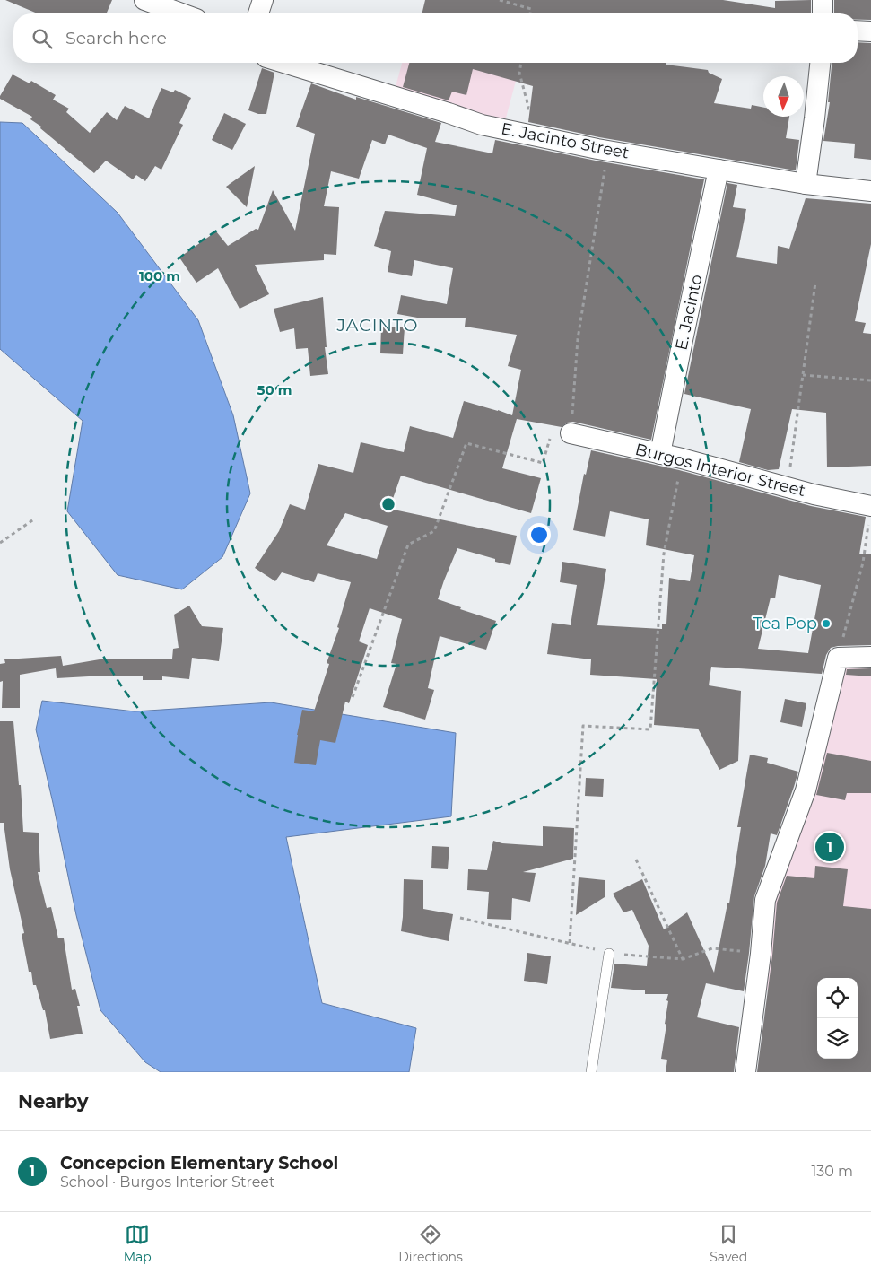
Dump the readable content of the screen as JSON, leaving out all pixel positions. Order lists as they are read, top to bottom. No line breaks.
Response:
{"streets":{"street":["E. Jacinto Street","E. Jacinto","Burgos Interior Street"]},"crossings":[["E. Jacinto Street","E. Jacinto"],["E. Jacinto","Burgos Interior Street"]],"districts":["JACINTO"],"places":["Tea Pop"],"north":"bottom","page":{"search":"Search here","pins":"1","heading":"Nearby","list":[{"mark":"1","name":"Concepcion Elementary School","note":"School · Burgos Interior Street","value":"130 m"}],"nav":["Map","Directions","Saved"]},"rings":["100 m","50 m"]}
